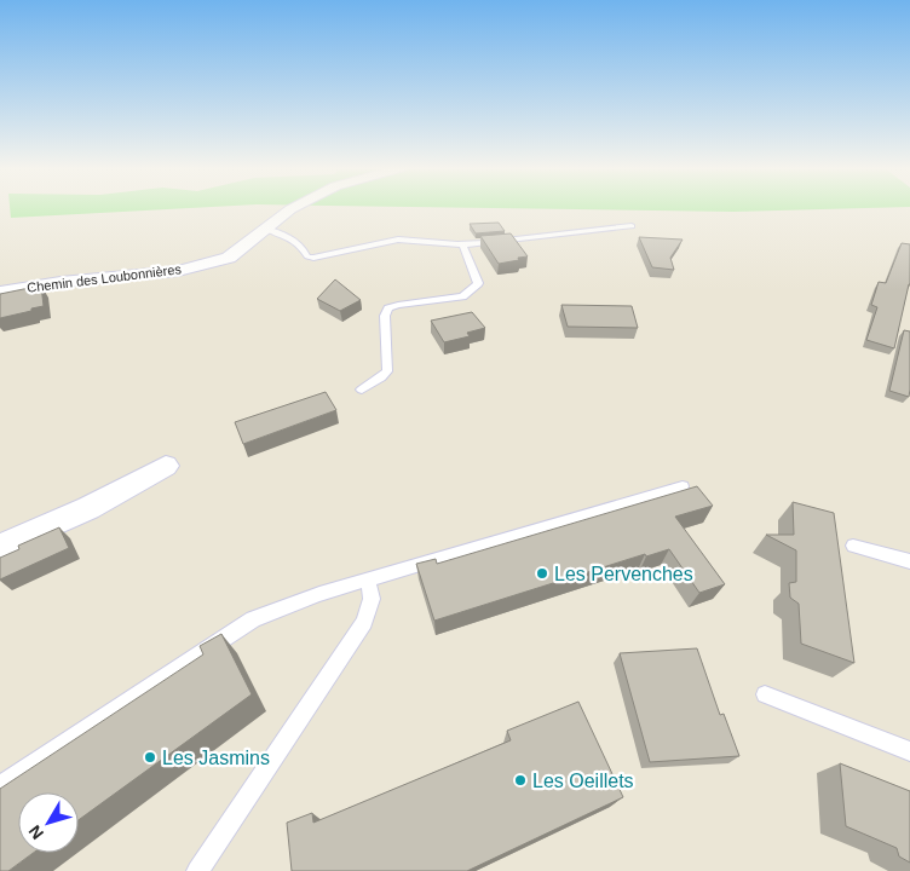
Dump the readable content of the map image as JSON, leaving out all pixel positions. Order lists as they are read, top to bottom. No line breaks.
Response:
{"streets":{"street":["Chemin des Loubonnières"]},"places":["Les Pervenches","Les Jasmins","Les Oeillets"],"north":"bottom left"}
